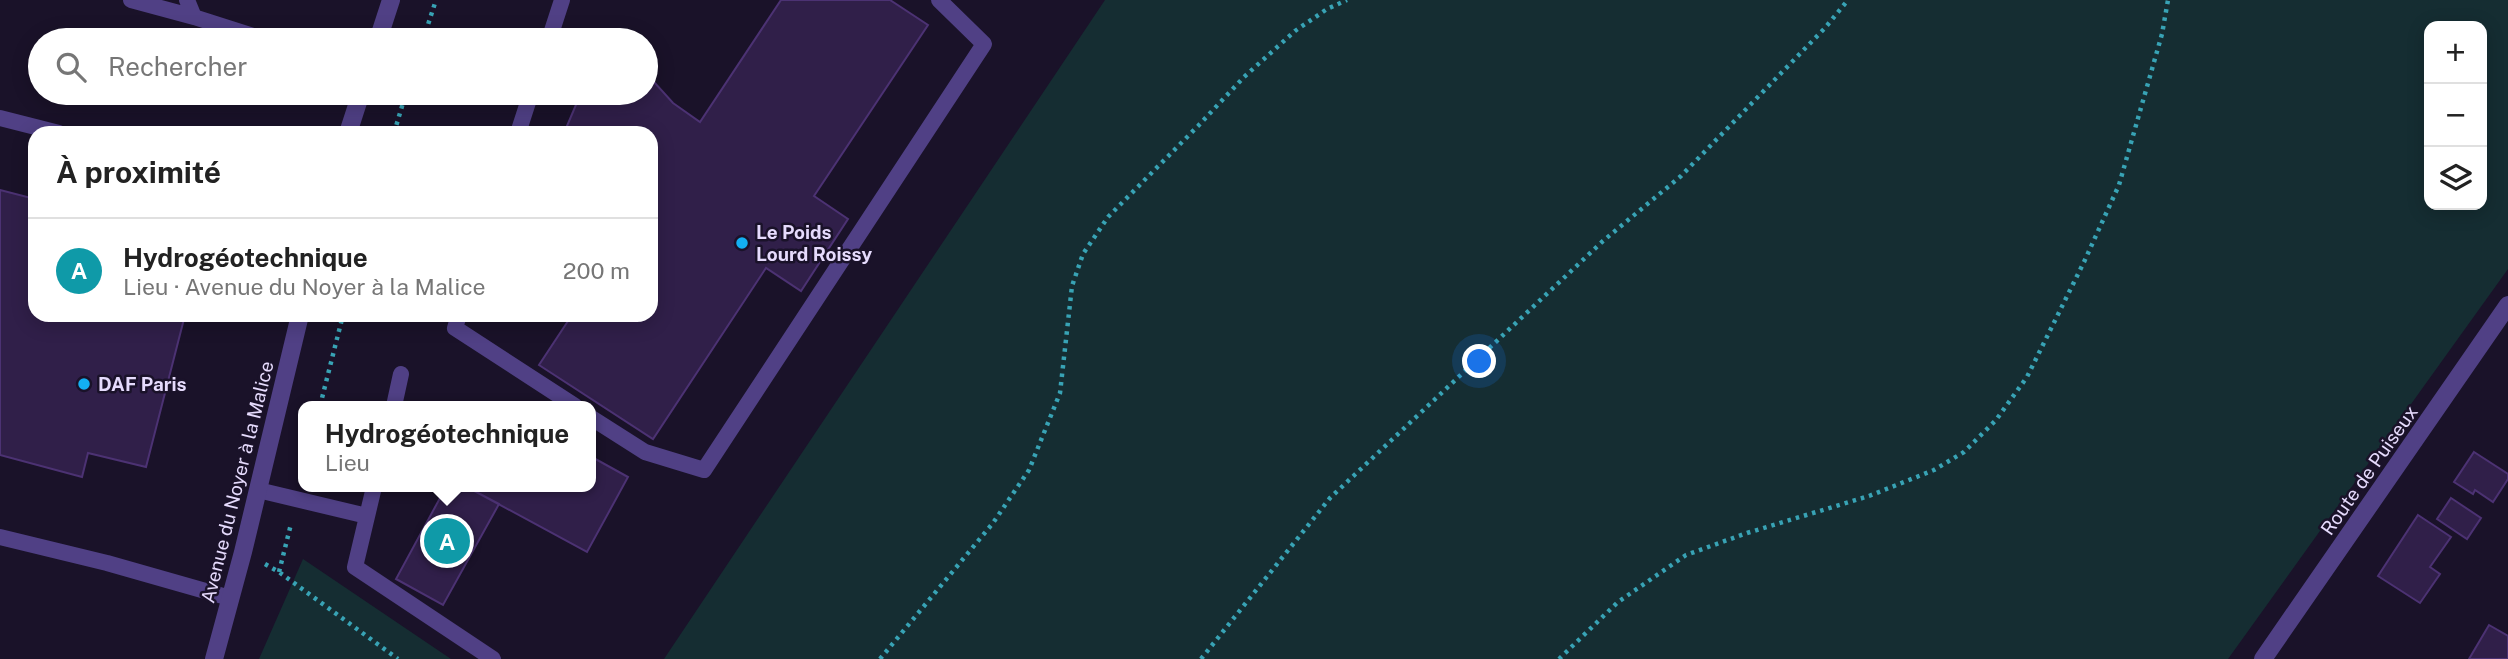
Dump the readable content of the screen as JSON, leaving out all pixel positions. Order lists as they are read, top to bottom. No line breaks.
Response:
{"streets":{"street":["Route de Puiseux","Avenue du Noyer à la Malice"]},"places":["Le Poids Lourd Roissy","DAF Paris"],"page":{"map_buttons":["+","−"],"search":"Rechercher","heading":"À proximité","list":[{"mark":"A","name":"Hydrogéotechnique","note":"Lieu · Avenue du Noyer à la Malice","value":"200 m"}],"popup":["Hydrogéotechnique","Lieu"],"pins":"A"}}
